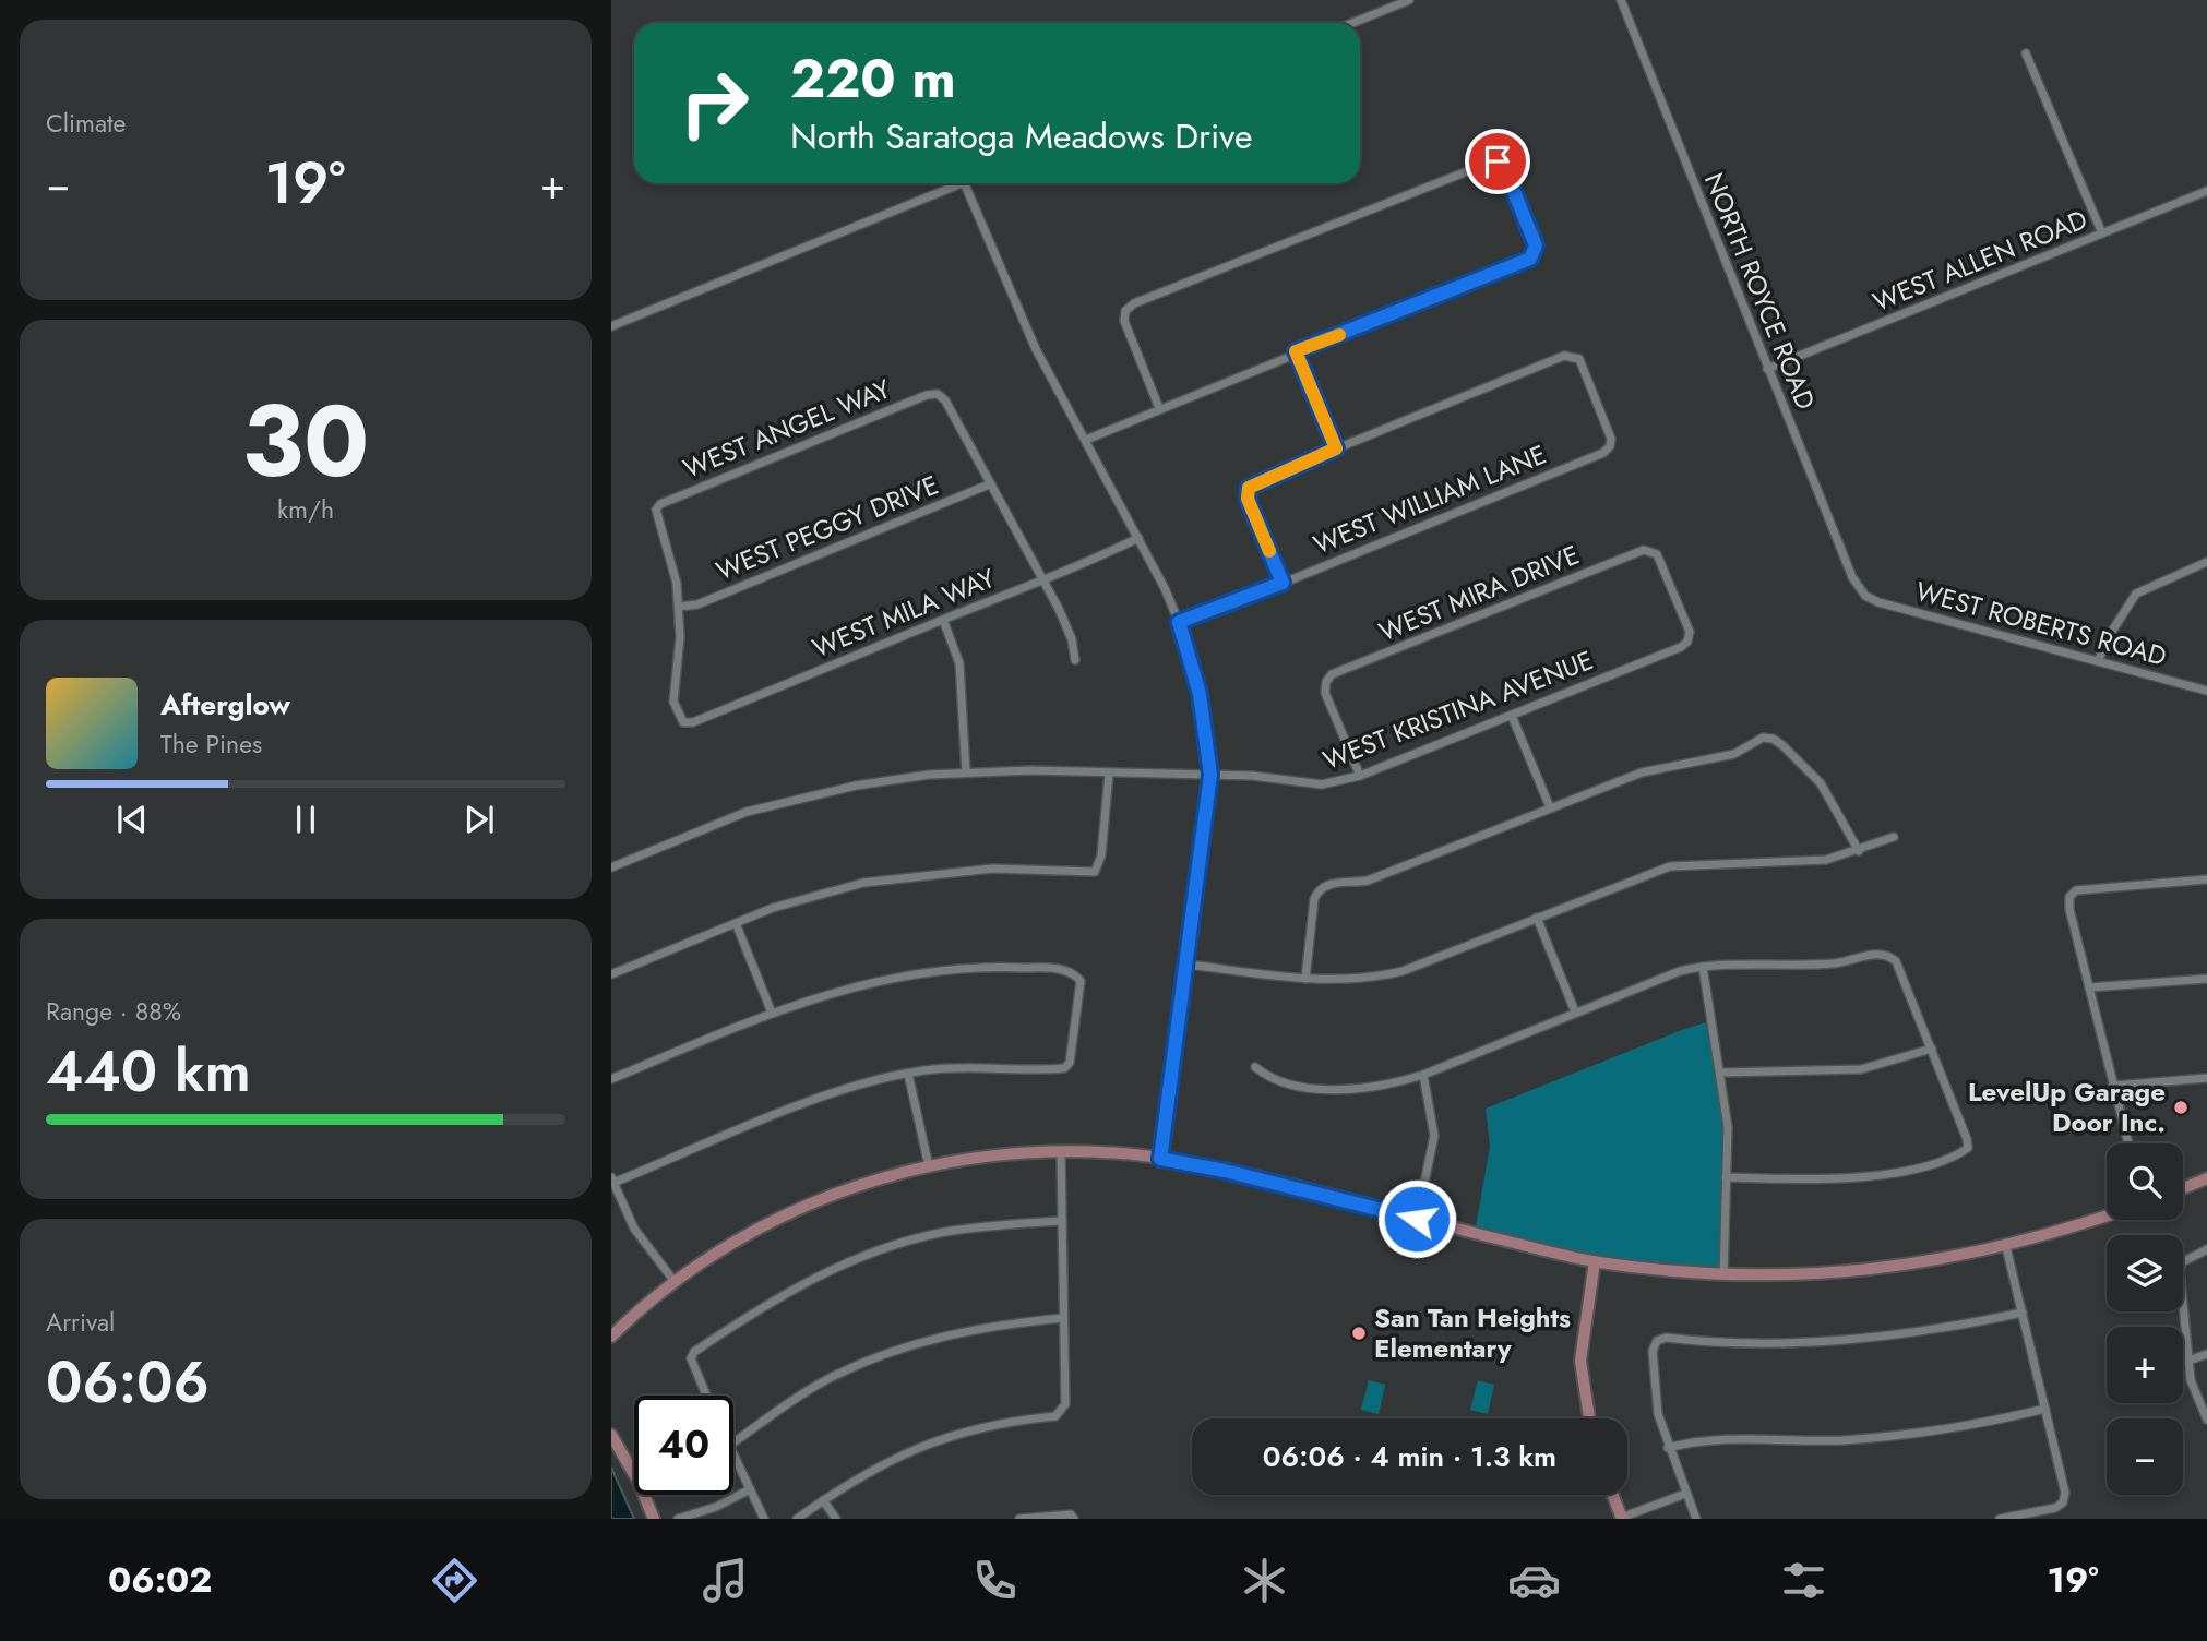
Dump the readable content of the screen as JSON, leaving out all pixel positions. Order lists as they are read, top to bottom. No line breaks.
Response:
{"streets":{"street":["WEST ALLEN ROAD","NORTH ROYCE ROAD","WEST ANGEL WAY","WEST WILLIAM LANE","WEST PEGGY DRIVE","WEST MIRA DRIVE","WEST MILA WAY","WEST ROBERTS ROAD","WEST KRISTINA AVENUE"]},"crossings":[["WEST ALLEN ROAD","NORTH ROYCE ROAD"],["NORTH ROYCE ROAD","WEST ROBERTS ROAD"],["WEST ANGEL WAY","WEST PEGGY DRIVE"],["WEST ANGEL WAY","WEST MILA WAY"],["WEST PEGGY DRIVE","WEST MILA WAY"],["WEST MIRA DRIVE","WEST KRISTINA AVENUE"]],"places":["LevelUp Garage Door Inc.","San Tan Heights Elementary"],"page":{"tile":["Climate",["30","km/h"],["Range · 88%","440 km"],["Arrival","06:06"]],"turn":["220 m","North Saratoga Meadows Drive"],"heat":["−","19°","+"],"song":["Afterglow","The Pines"],"map_buttons":["+","−"],"limit":"40","trip":"06:06 · 4 min · 1.3 km","tabs":["06:02","19°"]}}
